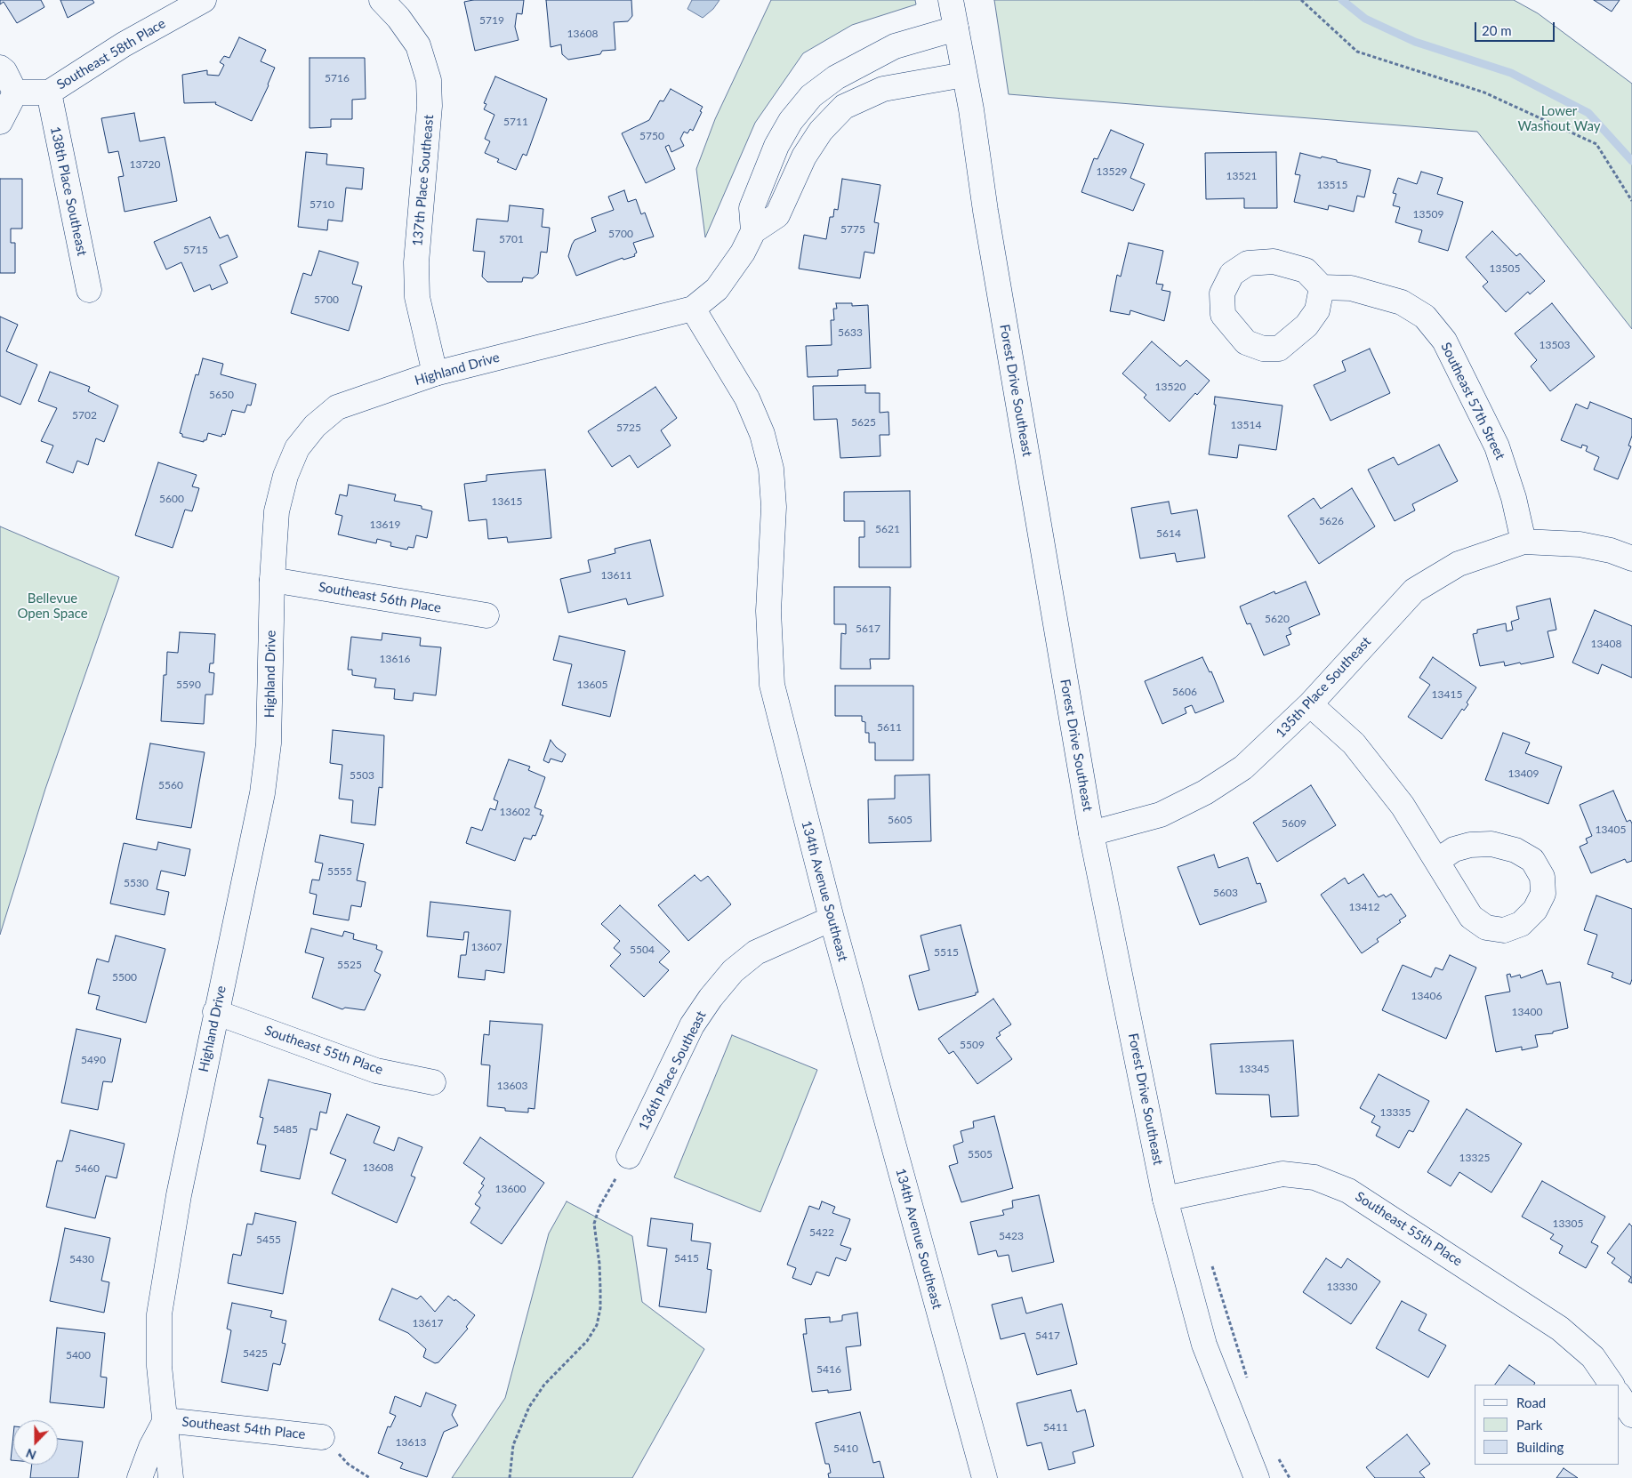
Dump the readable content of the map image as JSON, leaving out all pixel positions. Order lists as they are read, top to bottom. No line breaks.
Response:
{"streets":{"street":["Southeast 58th Place","137th Place Southeast","138th Place Southeast","Highland Drive","Forest Drive Southeast","Southeast 57th Street","Southeast 56th Place","135th Place Southeast","134th Avenue Southeast","Southeast 55th Place","136th Place Southeast","Southeast 54th Place"]},"crossings":[["Southeast 58th Place","138th Place Southeast"],["137th Place Southeast","Highland Drive"],["Highland Drive","Forest Drive Southeast"],["Highland Drive","Southeast 56th Place"],["Highland Drive","134th Avenue Southeast"],["Highland Drive","Southeast 55th Place"],["Highland Drive","Southeast 54th Place"],["Forest Drive Southeast","135th Place Southeast"],["Forest Drive Southeast","Southeast 55th Place"],["Southeast 57th Street","135th Place Southeast"],["134th Avenue Southeast","136th Place Southeast"]],"parks":["Lower Washout Way","Bellevue Open Space"],"house_numbers":["5719","13608","5716","5711","5750","13720","13529","13521","13515","5710","13509","5775","5700","5701","5715","13505","5700","5633","13503","13520","5650","5702","5625","13514","5725","5600","13615","5626","13619","5621","5614","13611","5620","5617","13408","13616","5590","13605","5606","13415","5611","13409","5503","5560","13602","5605","5609","13405","5555","5530","5603","13412","13607","5504","5515","5525","5500","13406","13400","5509","5490","13345","13603","13335","5485","5505","13325","13608","5460","13600","13305","5422","5423","5455","5415","5430","13330","13617","5417","5425","5400","5416","5411","13613","5410"],"legend":["Road","Park","Building"],"scale_bar":"20 m","north":"bottom"}
